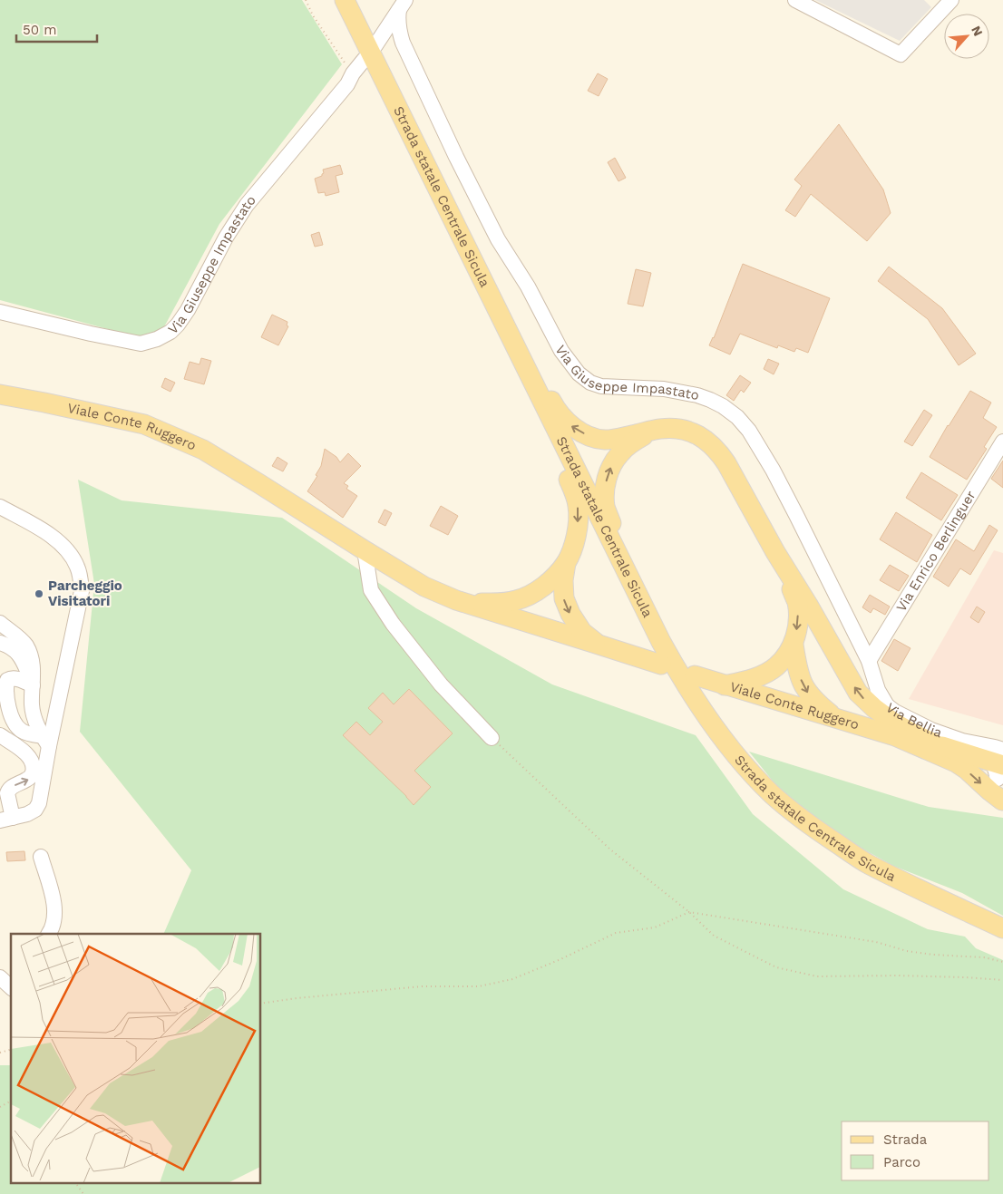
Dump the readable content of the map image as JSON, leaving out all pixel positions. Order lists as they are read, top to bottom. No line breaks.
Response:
{"streets":{"main road":["Strada statale Centrale Sicula","Viale Conte Ruggero"],"street":["Via Giuseppe Impastato","Via Enrico Berlinguer","Via Bellia"]},"crossings":[["Via Giuseppe Impastato","Via Enrico Berlinguer"],["Via Giuseppe Impastato","Via Bellia"],["Via Enrico Berlinguer","Via Bellia"]],"places":["Parcheggio Visitatori"],"legend":["Strada","Parco"],"scale_bar":"50 m","north":"top right"}
